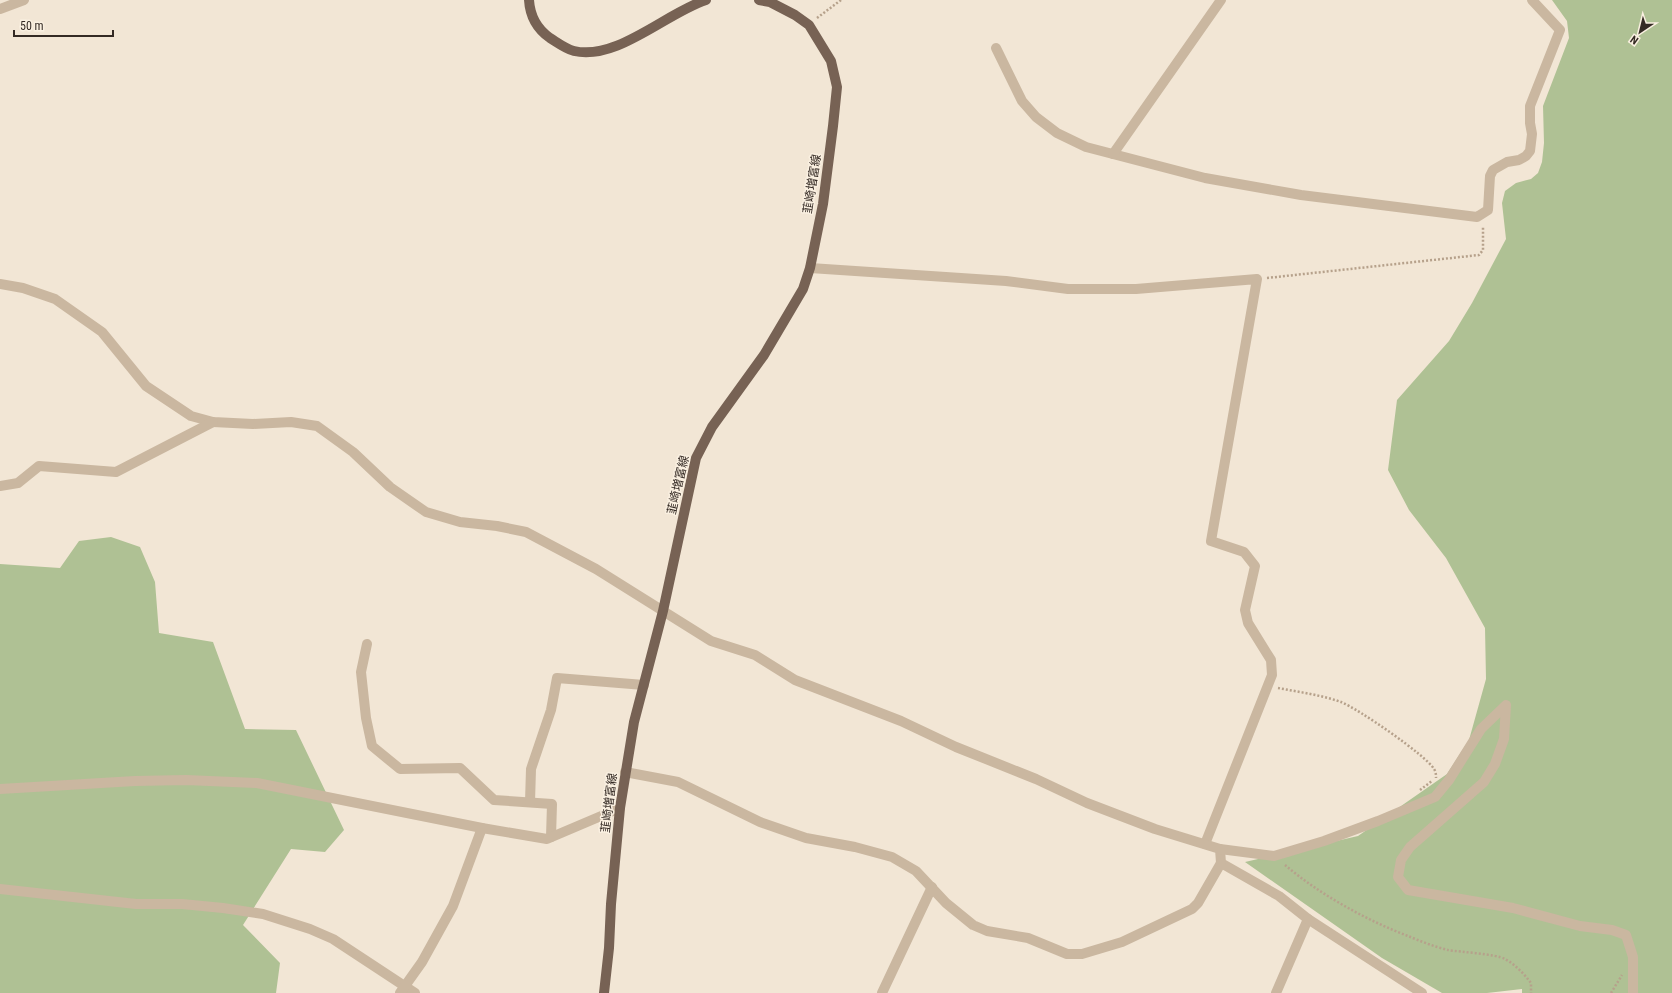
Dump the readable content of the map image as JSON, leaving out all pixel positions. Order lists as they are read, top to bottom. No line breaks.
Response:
{"streets":{"main road":["韮崎増富線"]},"scale_bar":"50 m","north":"bottom left"}
